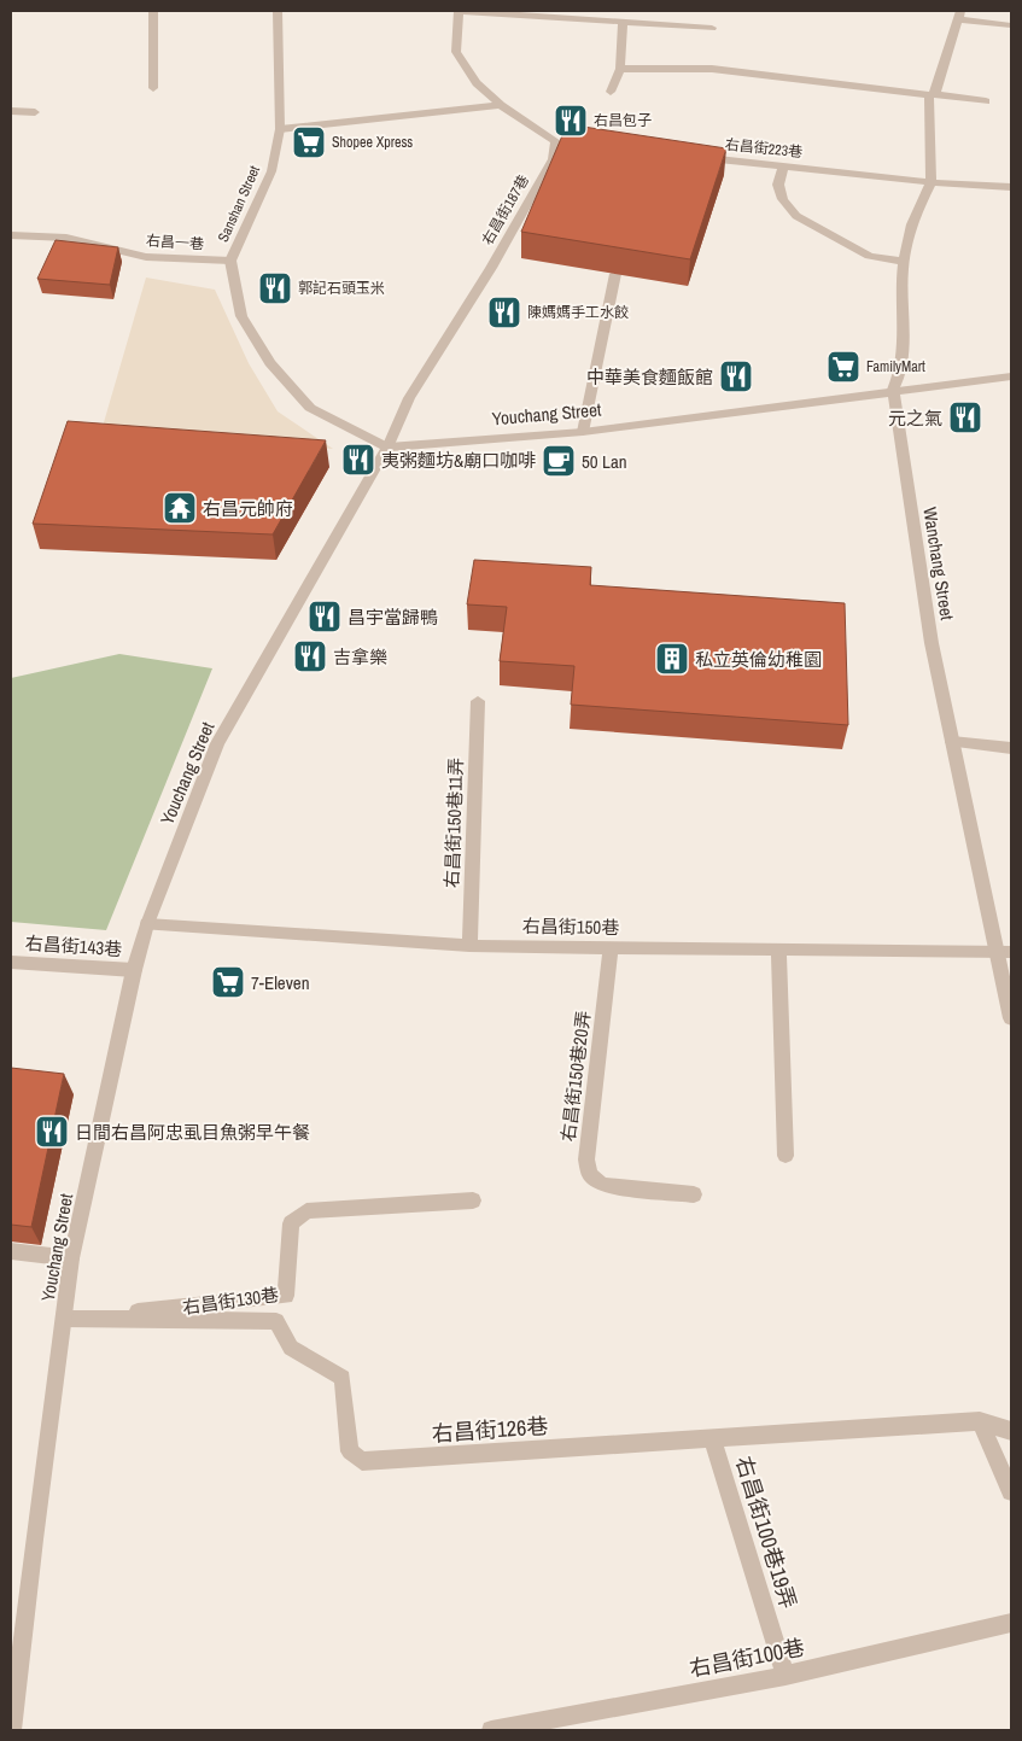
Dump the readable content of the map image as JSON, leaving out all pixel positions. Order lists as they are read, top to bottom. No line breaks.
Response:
{"streets":{"street":["右昌街223巷","Sanshan Street","右昌街187巷","右昌一巷","Youchang Street","Wanchang Street","右昌街150巷11弄","右昌街150巷","右昌街143巷","右昌街150巷20弄","右昌街130巷","右昌街126巷","右昌街100巷19弄","右昌街100巷"]},"crossings":[["Sanshan Street","右昌街187巷"],["Sanshan Street","右昌一巷"],["Sanshan Street","Youchang Street"],["右昌街187巷","Youchang Street"],["Youchang Street","Wanchang Street"],["Youchang Street","右昌街150巷"],["Youchang Street","右昌街143巷"],["Youchang Street","右昌街130巷"],["Youchang Street","右昌街126巷"],["Wanchang Street","右昌街150巷"],["右昌街150巷11弄","右昌街150巷"],["右昌街150巷","右昌街150巷20弄"],["右昌街130巷","右昌街126巷"],["右昌街126巷","右昌街100巷19弄"],["右昌街100巷19弄","右昌街100巷"]],"places":{"restaurant":["右昌包子","郭記石頭玉米","陳媽媽手工水餃","中華美食麵飯館","元之氣","夷粥麵坊&廟口咖啡","昌宇當歸鴨","吉拿樂","日間右昌阿忠虱目魚粥早午餐"],"supermarket":["Shopee Xpress","FamilyMart","7-Eleven"],"cafe":["50 Lan"],"temple":["右昌元帥府"],"building":["私立英倫幼稚園"]}}
